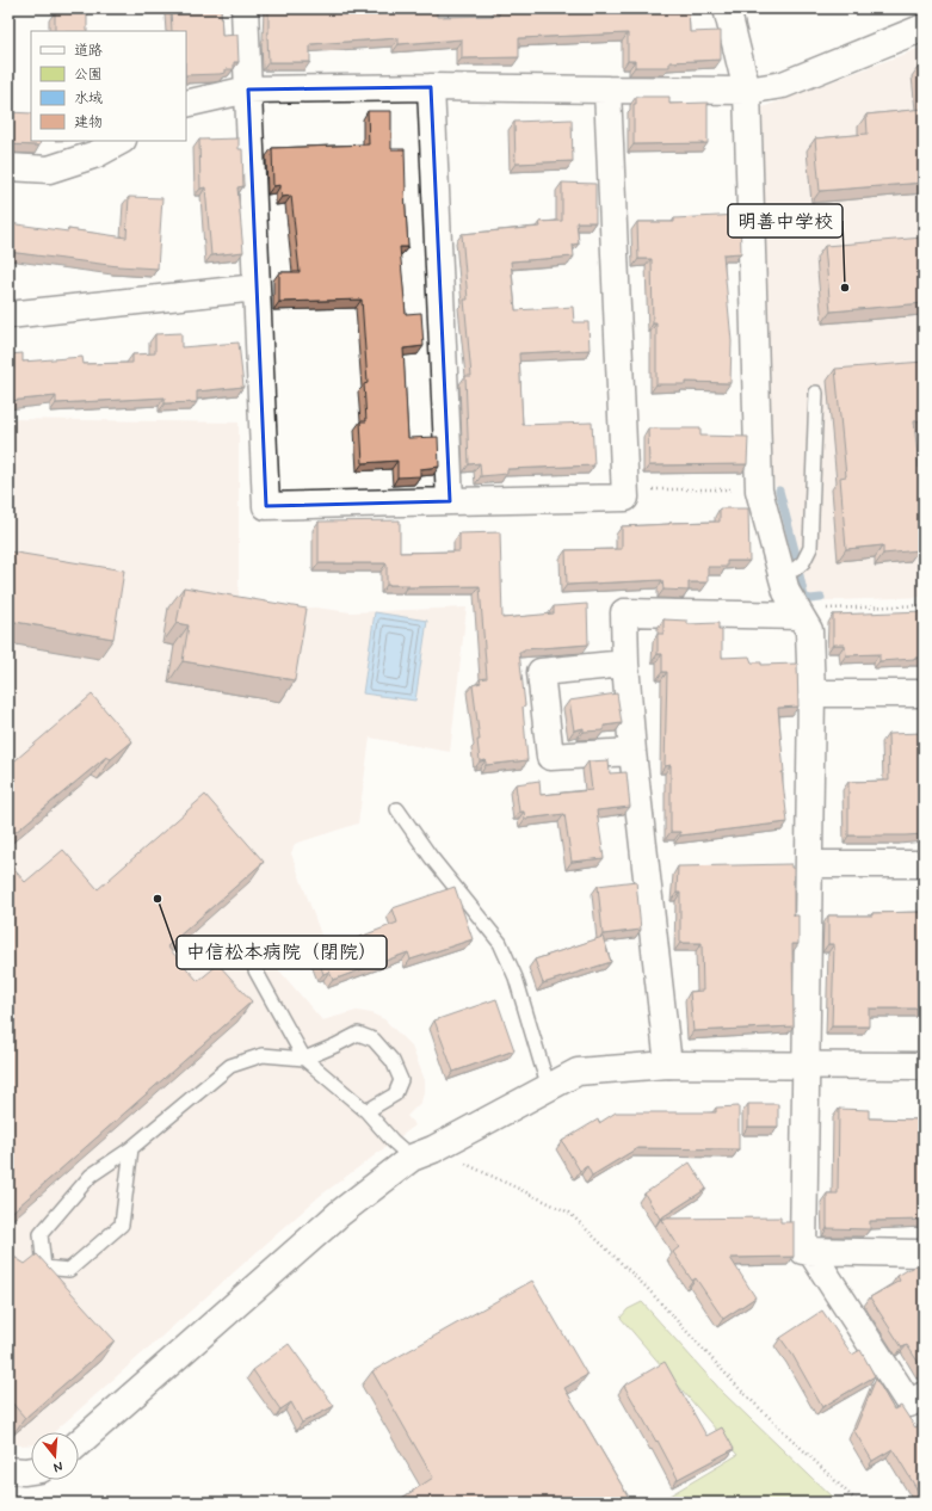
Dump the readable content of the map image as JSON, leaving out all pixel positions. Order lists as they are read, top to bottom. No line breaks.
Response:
{"places":["明善中学校","中信松本病院（閉院）"],"legend":["道路","公園","水域","建物"],"north":"bottom"}
